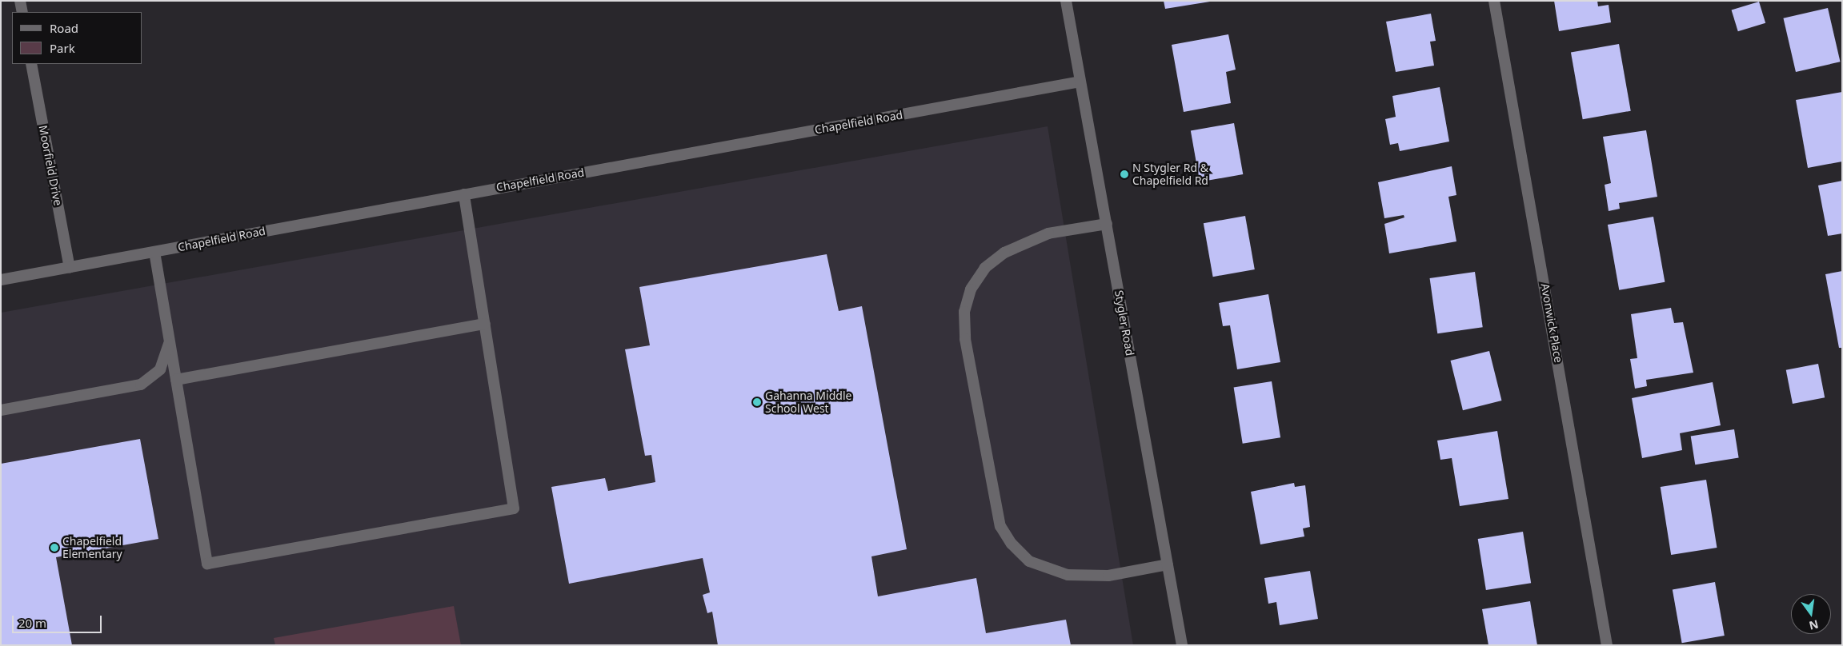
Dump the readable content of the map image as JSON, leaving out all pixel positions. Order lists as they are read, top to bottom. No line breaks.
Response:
{"streets":{"street":["Chapelfield Road","Moorfield Drive","Stygler Road","Avonwick Place"]},"crossings":[["Chapelfield Road","Moorfield Drive"],["Chapelfield Road","Stygler Road"]],"places":["N Stygler Rd & Chapelfield Rd","Gahanna Middle School West","Chapelfield Elementary"],"legend":["Road","Park"],"scale_bar":"20 m","north":"bottom"}
